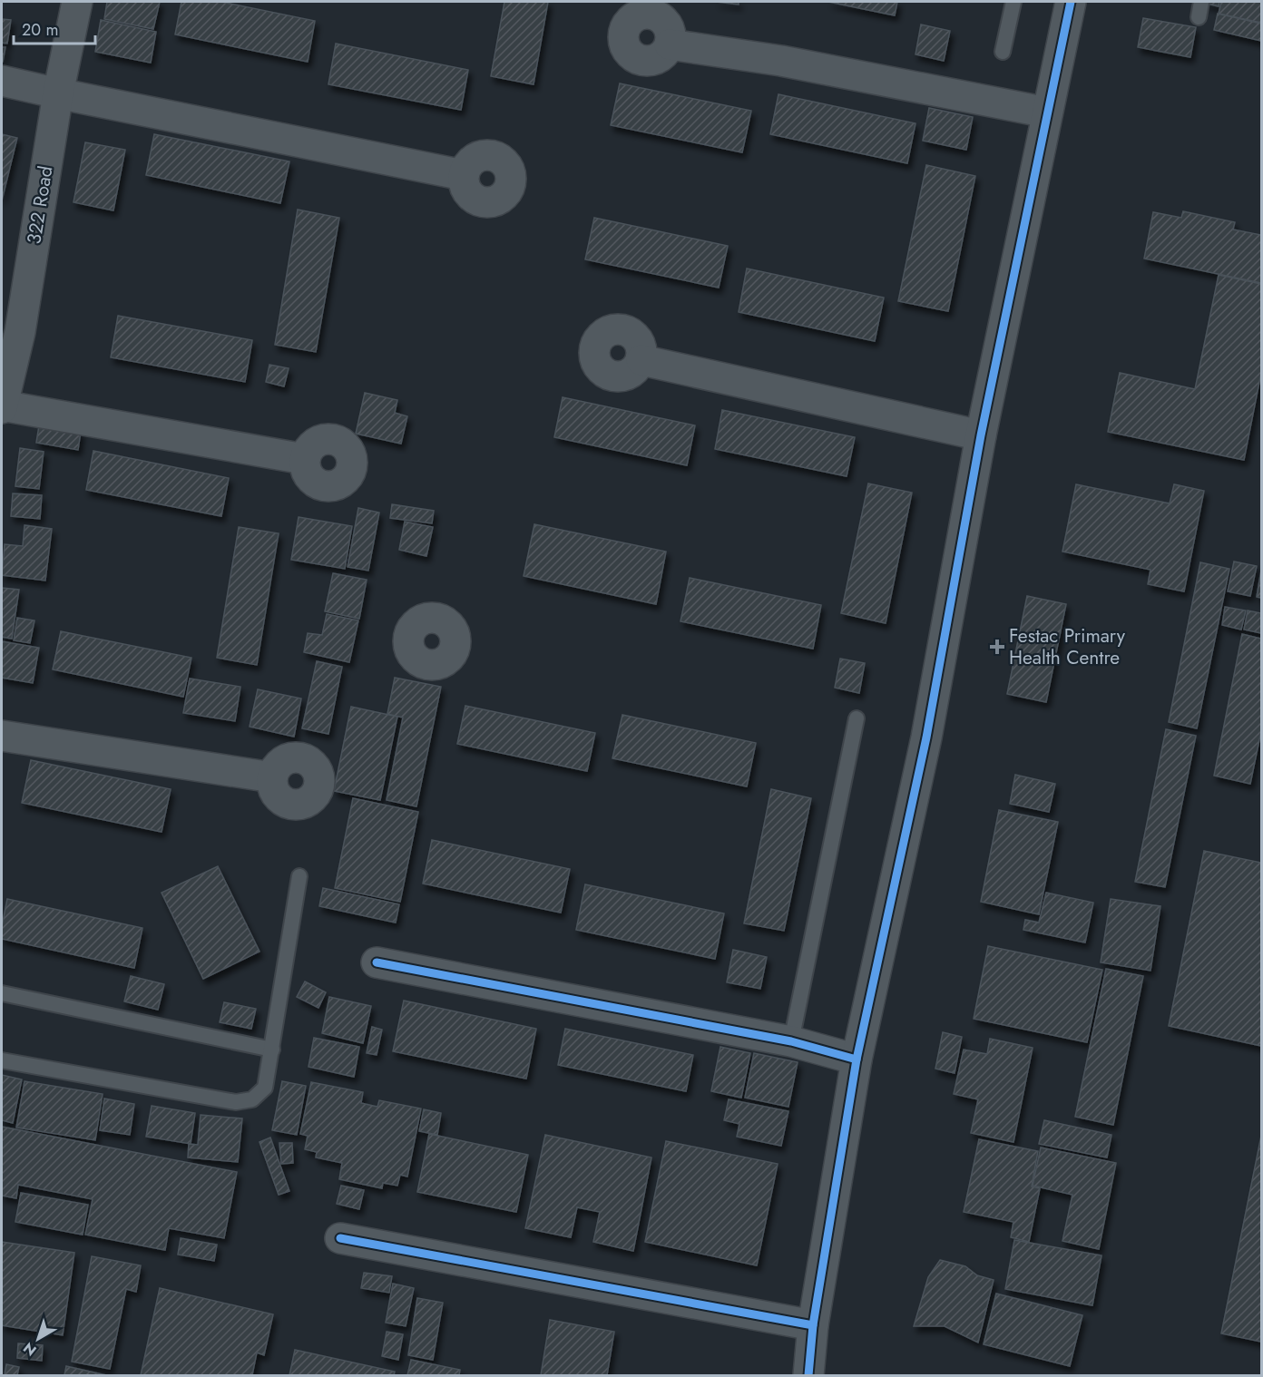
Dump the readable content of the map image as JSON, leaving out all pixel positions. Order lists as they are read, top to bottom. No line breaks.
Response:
{"streets":{"street":["322 Road"]},"places":{"health":["Festac Primary Health Centre"]},"scale_bar":"20 m","north":"bottom left"}
